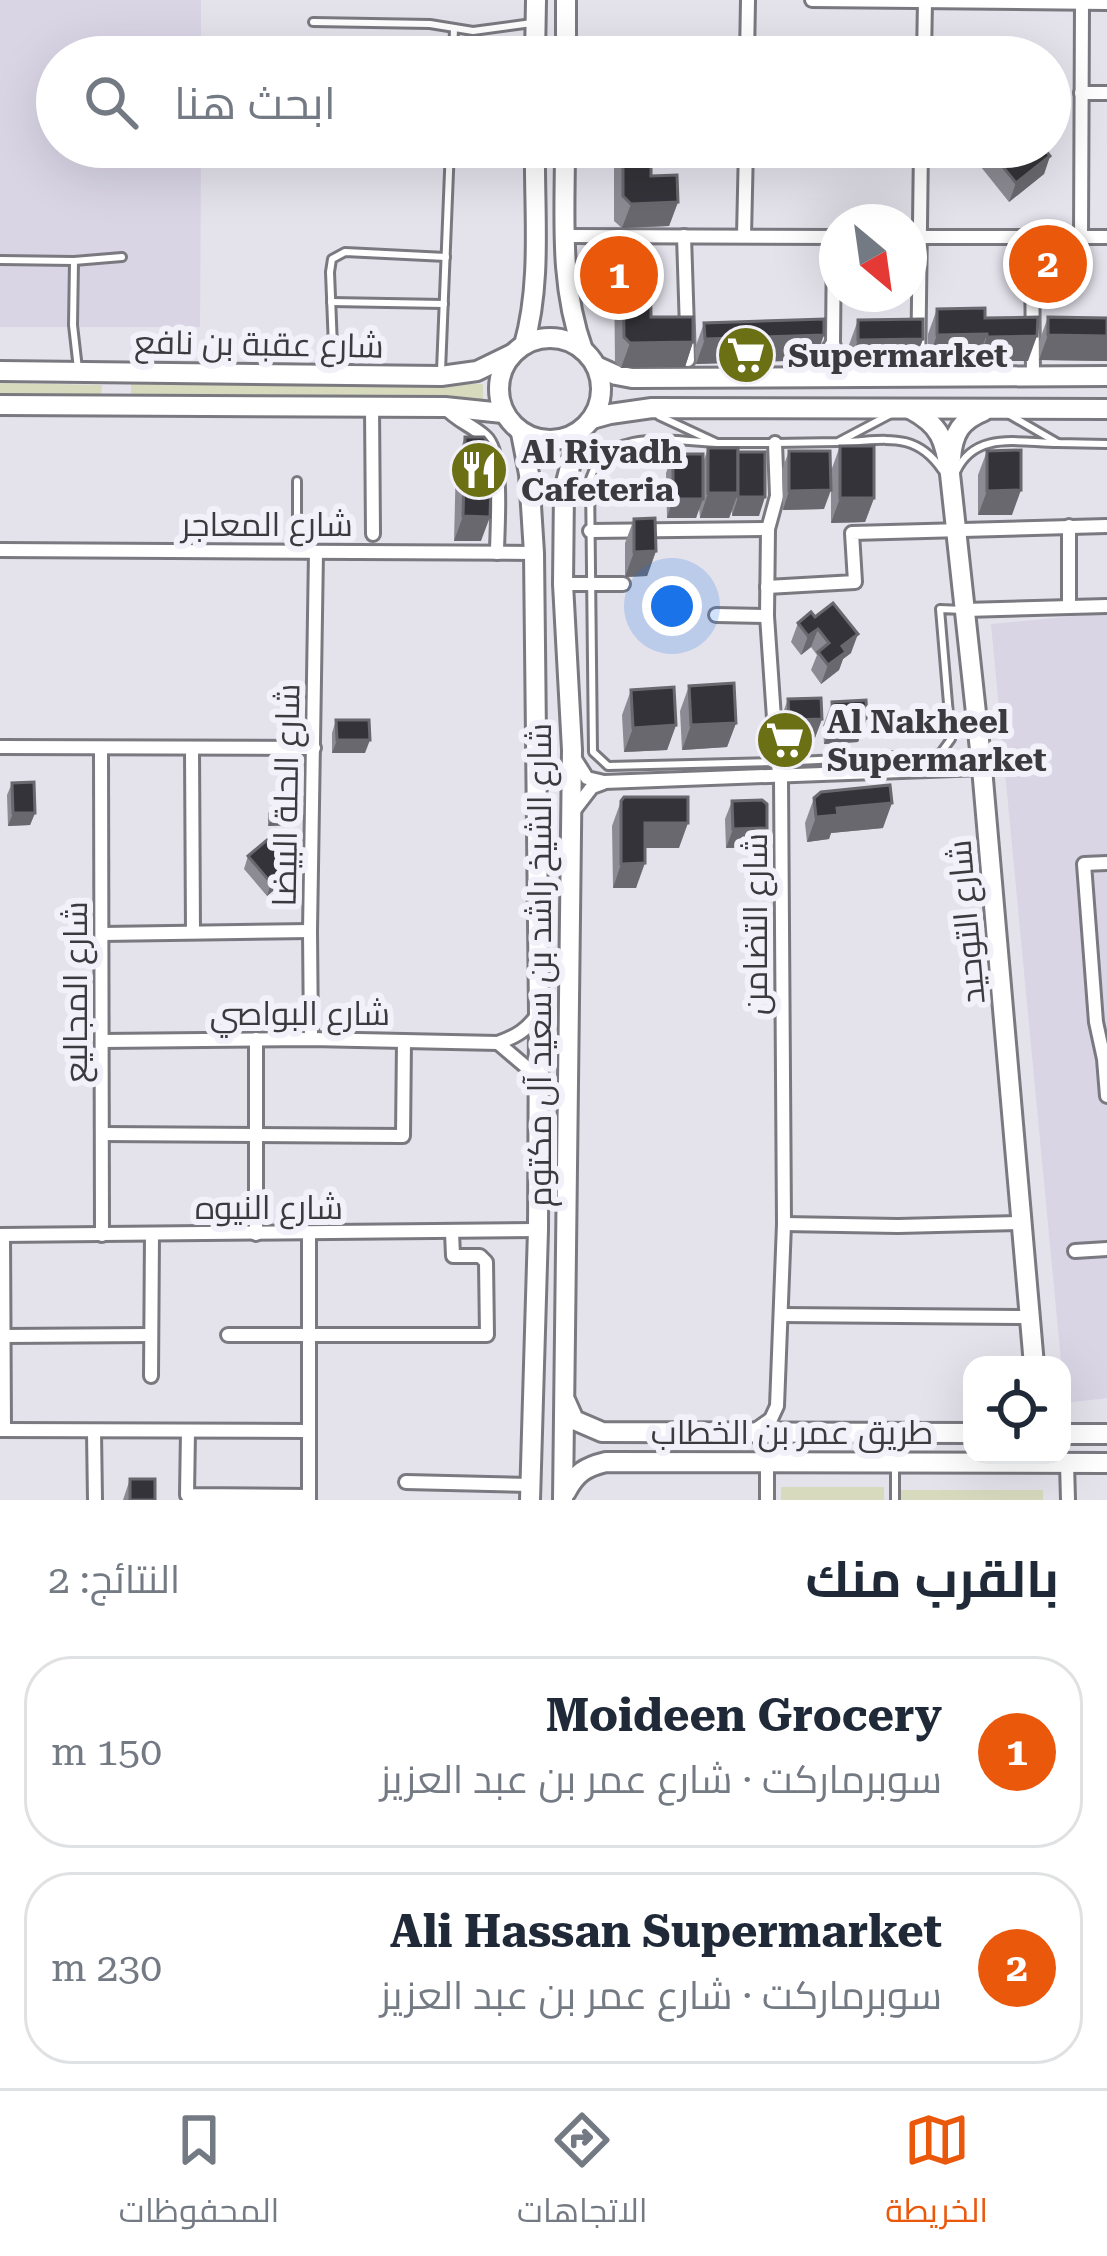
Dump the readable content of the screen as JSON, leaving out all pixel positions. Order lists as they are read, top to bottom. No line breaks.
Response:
{"streets":{"street":["شارع عقبة بن نافع","شارع المعاجر","شارع الحلة البيضا","شارع التوحيد","شارع التضامن","شارع الشيخ راشد بن سعيد آل مكتوم","شارع المجاليع","شارع البواصي","شارع النيوه","طريق عمر بن الخطاب"]},"crossings":[["شارع عقبة بن نافع","شارع الشيخ راشد بن سعيد آل مكتوم"],["شارع المعاجر","شارع الحلة البيضا"],["شارع المعاجر","شارع الشيخ راشد بن سعيد آل مكتوم"],["شارع الحلة البيضا","شارع البواصي"],["شارع الشيخ راشد بن سعيد آل مكتوم","شارع النيوه"],["شارع الشيخ راشد بن سعيد آل مكتوم","طريق عمر بن الخطاب"],["شارع المجاليع","شارع البواصي"],["شارع المجاليع","شارع النيوه"]],"places":{"supermarket":["Supermarket","Al Nakheel Supermarket"],"restaurant":["Al Riyadh Cafeteria"]},"north":"bottom right","page":{"search":"ابحث هنا","pins":["2","1"],"heading":["بالقرب منك","النتائج: 2"],"list":[{"mark":"1","name":"Moideen Grocery","note":"سوبرماركت · شارع عمر بن عبد العزيز","value":"150 m"},{"mark":"2","name":"Ali Hassan Supermarket","note":"سوبرماركت · شارع عمر بن عبد العزيز","value":"230 m"}],"nav":["الخريطة","الاتجاهات","المحفوظات"]}}
